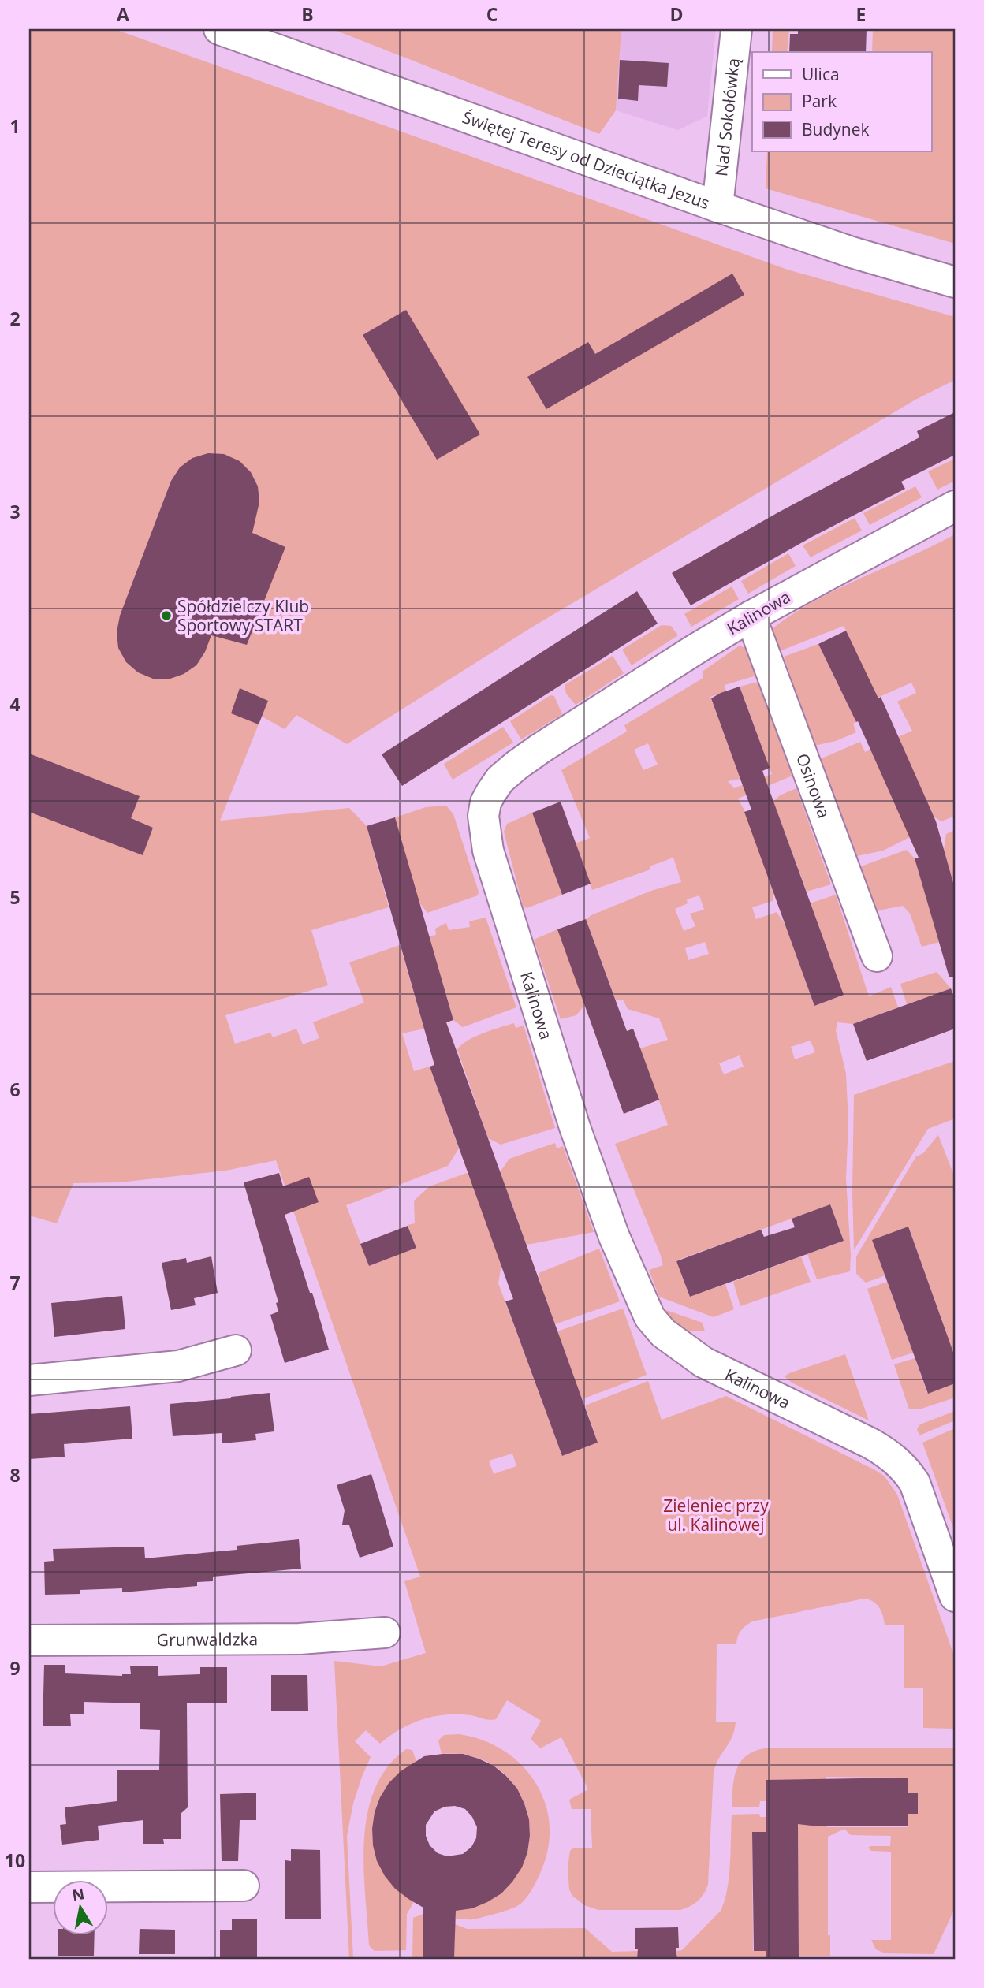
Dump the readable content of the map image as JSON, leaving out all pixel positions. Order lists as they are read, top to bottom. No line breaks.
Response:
{"streets":{"street":["Nad Sokołówką","Świętej Teresy od Dzieciątka Jezus","Kalinowa","Osinowa","Grunwaldzka"]},"crossings":[["Nad Sokołówką","Świętej Teresy od Dzieciątka Jezus"],["Kalinowa","Osinowa"]],"parks":["Zieleniec przy ul. Kalinowej"],"places":["Spółdzielczy Klub Sportowy START"],"legend":["Ulica","Park","Budynek"],"north":"top","grid":{"columns":["A","B","C","D","E"],"rows":["1","2","3","4","5","6","7","8","9","10"]}}
